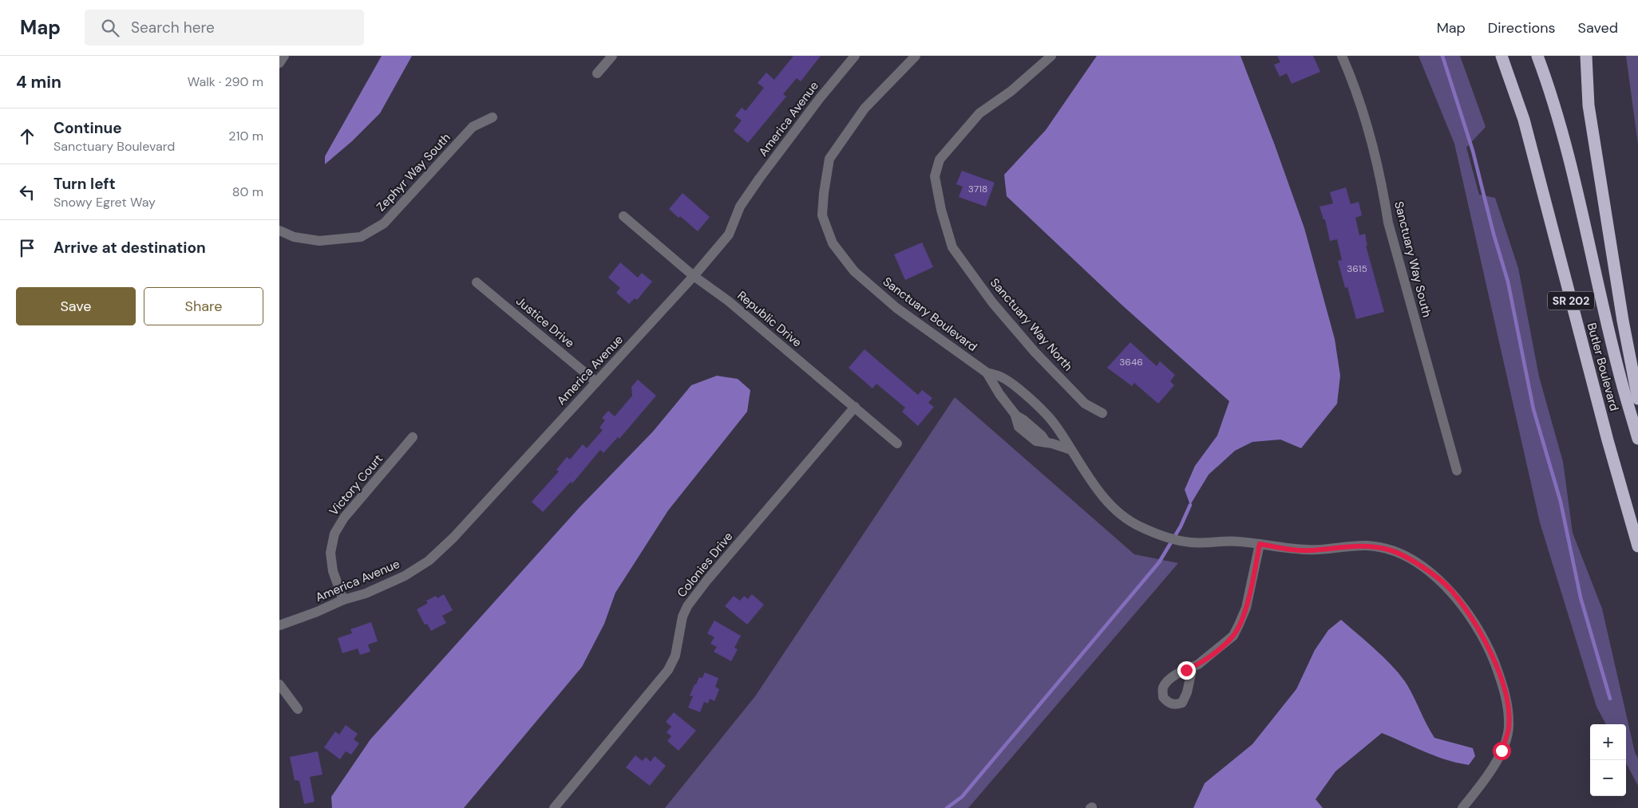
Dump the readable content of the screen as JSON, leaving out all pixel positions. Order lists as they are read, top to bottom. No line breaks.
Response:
{"streets":{"highway":["SR 202","Butler Boulevard"],"street":["America Avenue","Zephyr Way South","Sanctuary Way South","Sanctuary Boulevard","Republic Drive","Justice Drive","Sanctuary Way North","Victory Court","Colonies Drive"]},"crossings":[["America Avenue","Republic Drive"],["America Avenue","Justice Drive"],["America Avenue","Victory Court"],["Republic Drive","Colonies Drive"]],"house_numbers":["3718","3615","3646"],"page":{"header":"Map","search":"Search here","nav":["Map","Directions","Saved"],"heading":["4 min","Walk · 290 m"],"list":[["Continue","Sanctuary Boulevard","210 m"],["Turn left","Snowy Egret Way","80 m"],"Arrive at destination"],"buttons":["Save","Share"],"map_buttons":["+","−"]}}
